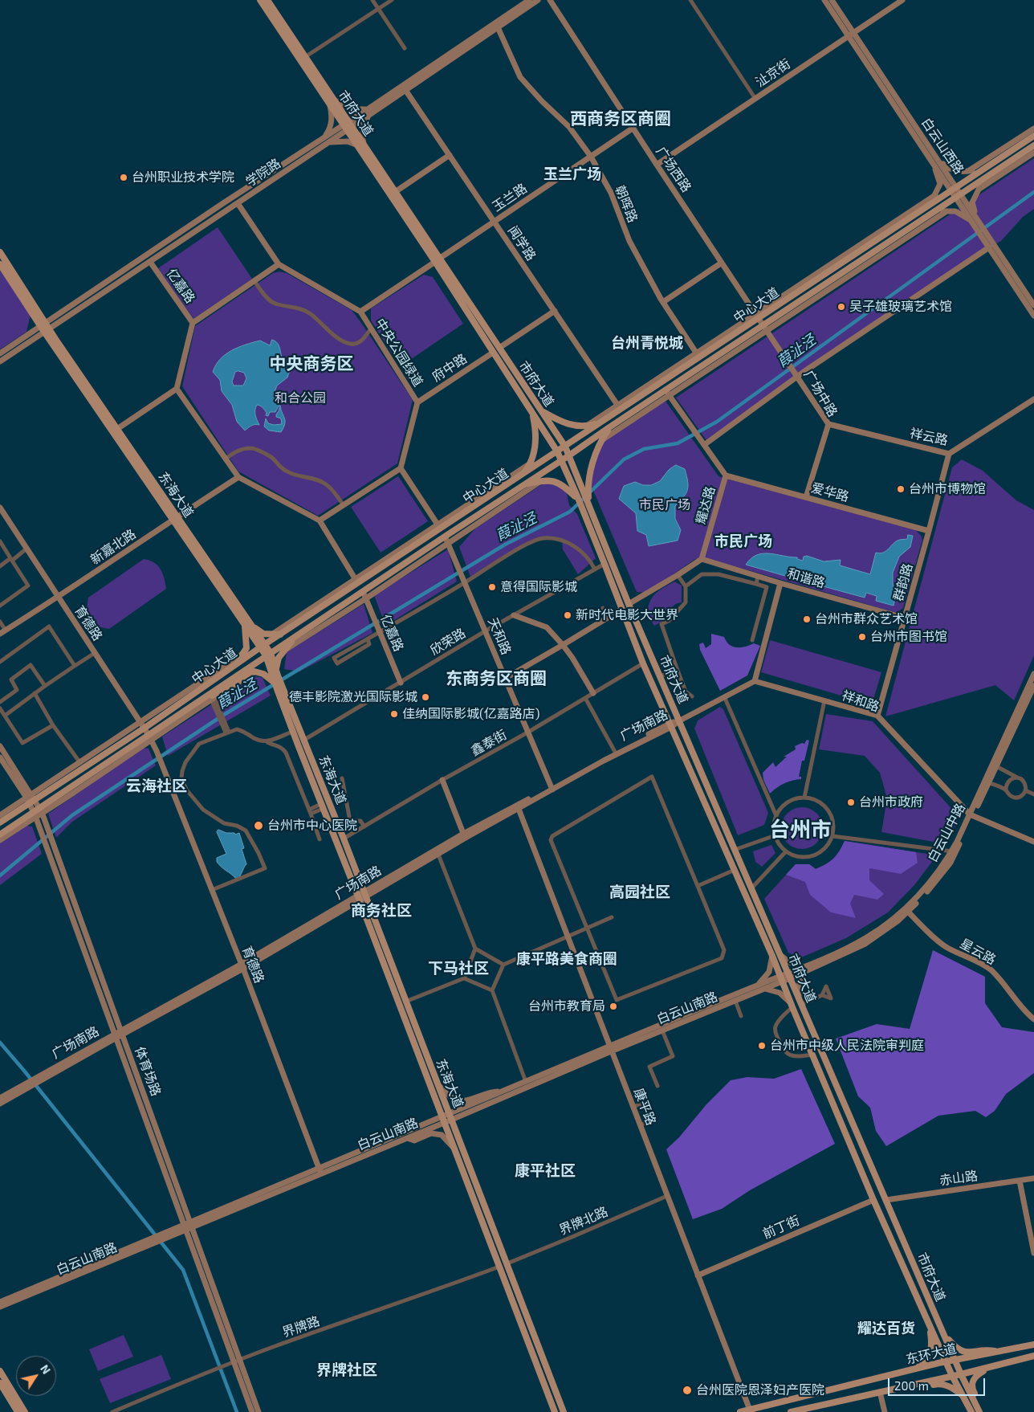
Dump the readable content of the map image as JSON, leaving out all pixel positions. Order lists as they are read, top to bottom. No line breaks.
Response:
{"streets":{"main road":["沚京街","市府大道","白云山西路","广场西路","学院路","玉兰路","朝晖路","闻学路","亿嘉路","中心大道","中央公园绿道","府中路","广场中路","祥云路","爱华路","东海大道","耀达路","新嘉北路","和谐路","群韵路","育德路","天和路","祥和路","广场南路","白云山中路","星云路","白云山南路","体育场路","康平路","赤山路","前丁街","东环大道"],"street":["欣荣路","鑫泰街","界牌北路","界牌路"]},"crossings":[["沚京街","白云山西路"],["沚京街","广场西路"],["市府大道","学院路"],["市府大道","玉兰路"],["市府大道","中心大道"],["市府大道","府中路"],["市府大道","欣荣路"],["市府大道","广场南路"],["市府大道","鑫泰街"],["市府大道","白云山中路"],["市府大道","白云山南路"],["市府大道","赤山路"],["市府大道","前丁街"],["市府大道","东环大道"],["白云山西路","中心大道"],["广场西路","玉兰路"],["广场西路","中心大道"],["广场西路","广场中路"],["学院路","朝晖路"],["学院路","闻学路"],["学院路","亿嘉路"],["学院路","东海大道"],["玉兰路","朝晖路"],["玉兰路","闻学路"],["玉兰路","中央公园绿道"],["朝晖路","中心大道"],["闻学路","中心大道"],["亿嘉路","中心大道"],["亿嘉路","欣荣路"],["中心大道","东海大道"],["中心大道","耀达路"],["中心大道","育德路"],["中心大道","天和路"],["中心大道","体育场路"],["中央公园绿道","府中路"],["广场中路","祥云路"],["广场中路","爱华路"],["祥云路","群韵路"],["爱华路","耀达路"],["爱华路","群韵路"],["东海大道","新嘉北路"],["东海大道","欣荣路"],["东海大道","广场南路"],["东海大道","鑫泰街"],["东海大道","白云山南路"],["东海大道","界牌北路"],["东海大道","界牌路"],["耀达路","和谐路"],["新嘉北路","育德路"],["和谐路","群韵路"],["群韵路","祥和路"],["育德路","广场南路"],["育德路","白云山南路"],["天和路","欣荣路"],["天和路","广场南路"],["天和路","鑫泰街"],["祥和路","白云山中路"],["广场南路","体育场路"],["广场南路","康平路"],["白云山中路","星云路"],["白云山中路","白云山南路"],["白云山南路","体育场路"],["白云山南路","康平路"],["体育场路","界牌路"],["康平路","界牌北路"],["康平路","前丁街"],["康平路","东环大道"]],"districts":["西商务区商圈","玉兰广场","台州青悦城","中央商务区","市民广场","东商务区商圈","云海社区","台州市","高园社区","商务社区","康平路美食商圈","下马社区","康平社区","耀达百货","界牌社区"],"water":["葭沚泾"],"parks":["和合公园","市民广场"],"places":["台州职业技术学院","吴子雄玻璃艺术馆","台州市博物馆","意得国际影城","新时代电影大世界","台州市群众艺术馆","台州市图书馆","德丰影院激光国际影城","佳纳国际影城(亿嘉路店)","台州市政府","台州市中心医院","台州市教育局","台州市中级人民法院审判庭","台州医院恩泽妇产医院"],"scale_bar":"200 m","north":"top right"}
